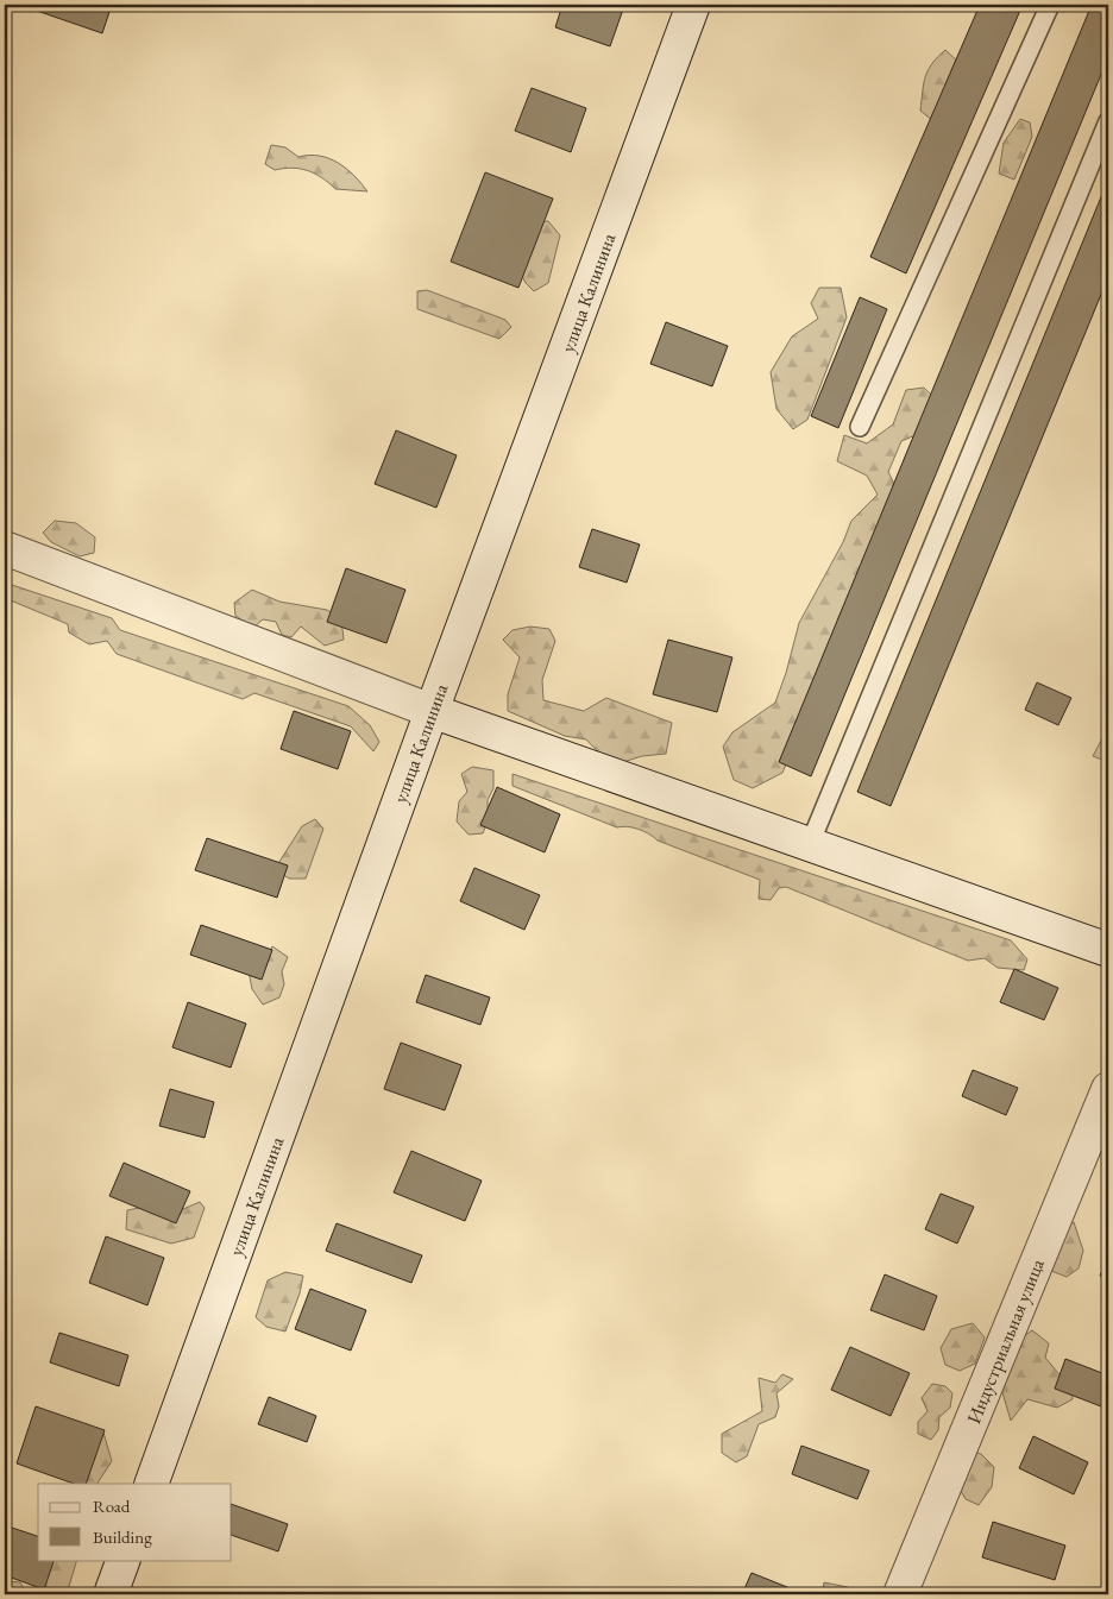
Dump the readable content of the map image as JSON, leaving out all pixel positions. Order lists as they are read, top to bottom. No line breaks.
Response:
{"streets":{"street":["улица Калинина","Индустриальная улица"]},"legend":["Road","Building"]}
